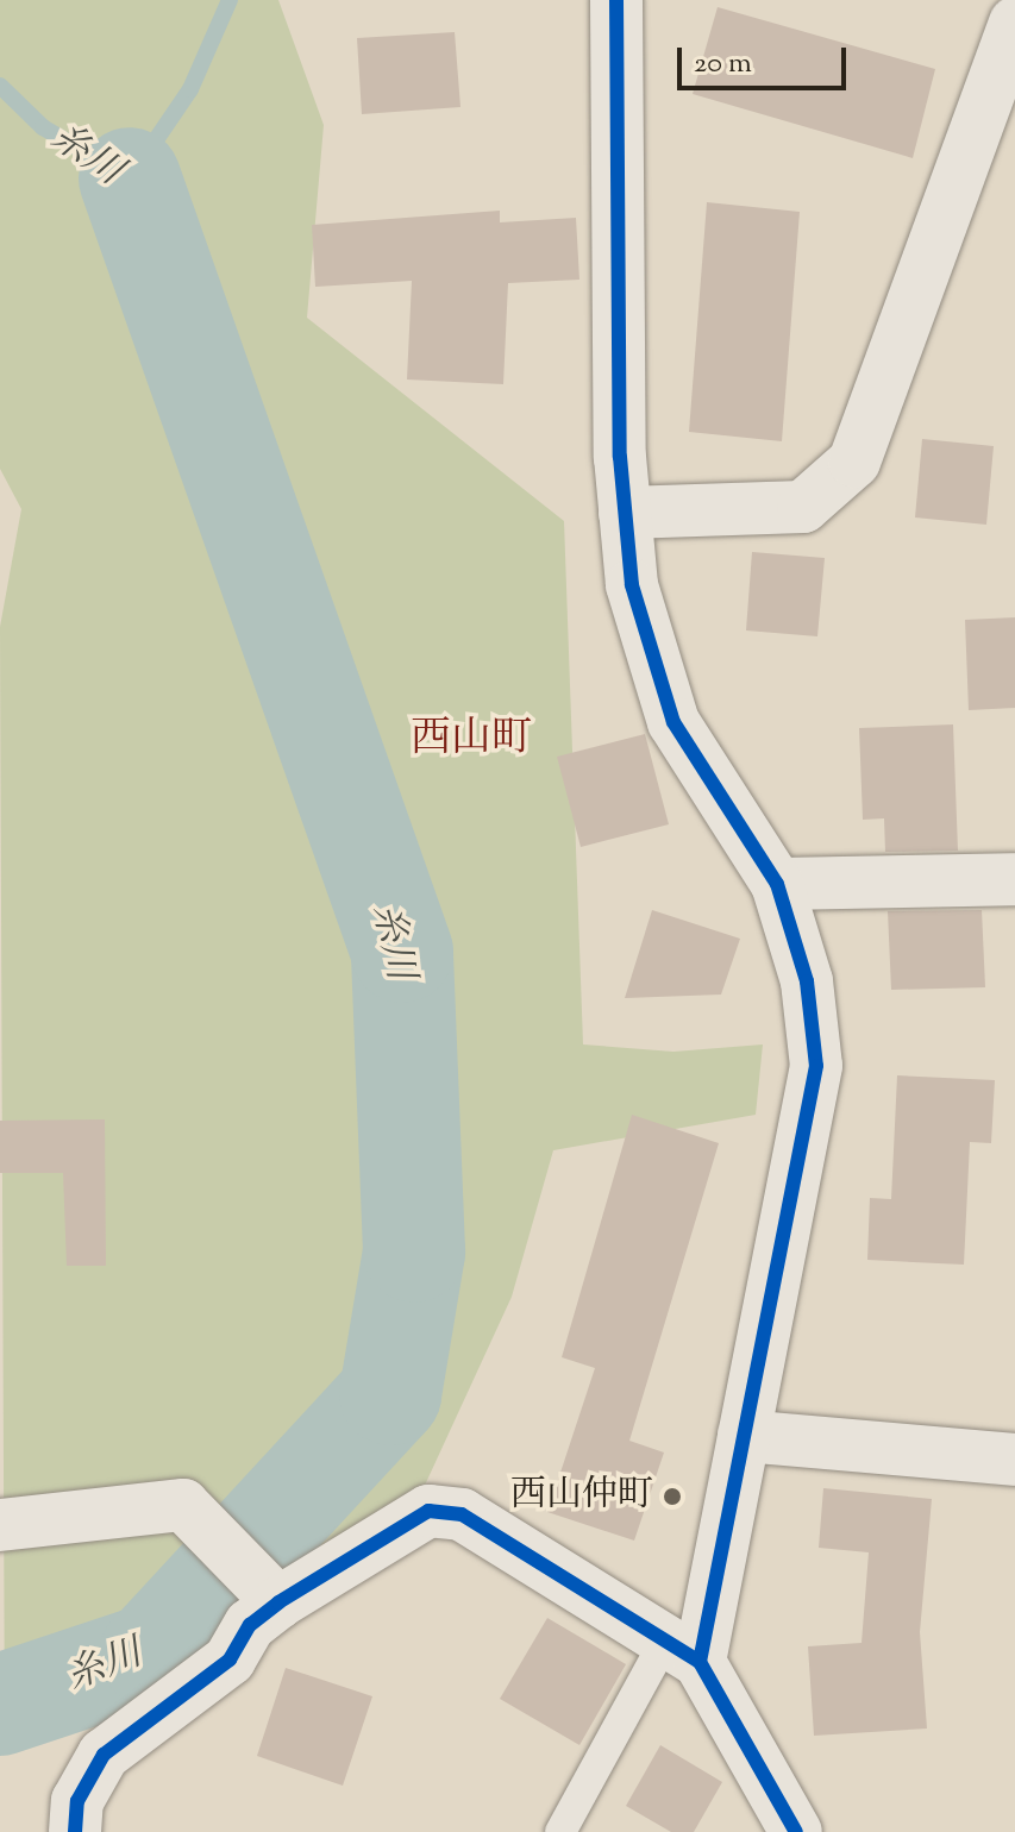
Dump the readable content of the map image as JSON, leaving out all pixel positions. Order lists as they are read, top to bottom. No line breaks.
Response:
{"districts":["西山町"],"water":["糸川"],"places":["西山仲町"],"scale_bar":"20 m"}
